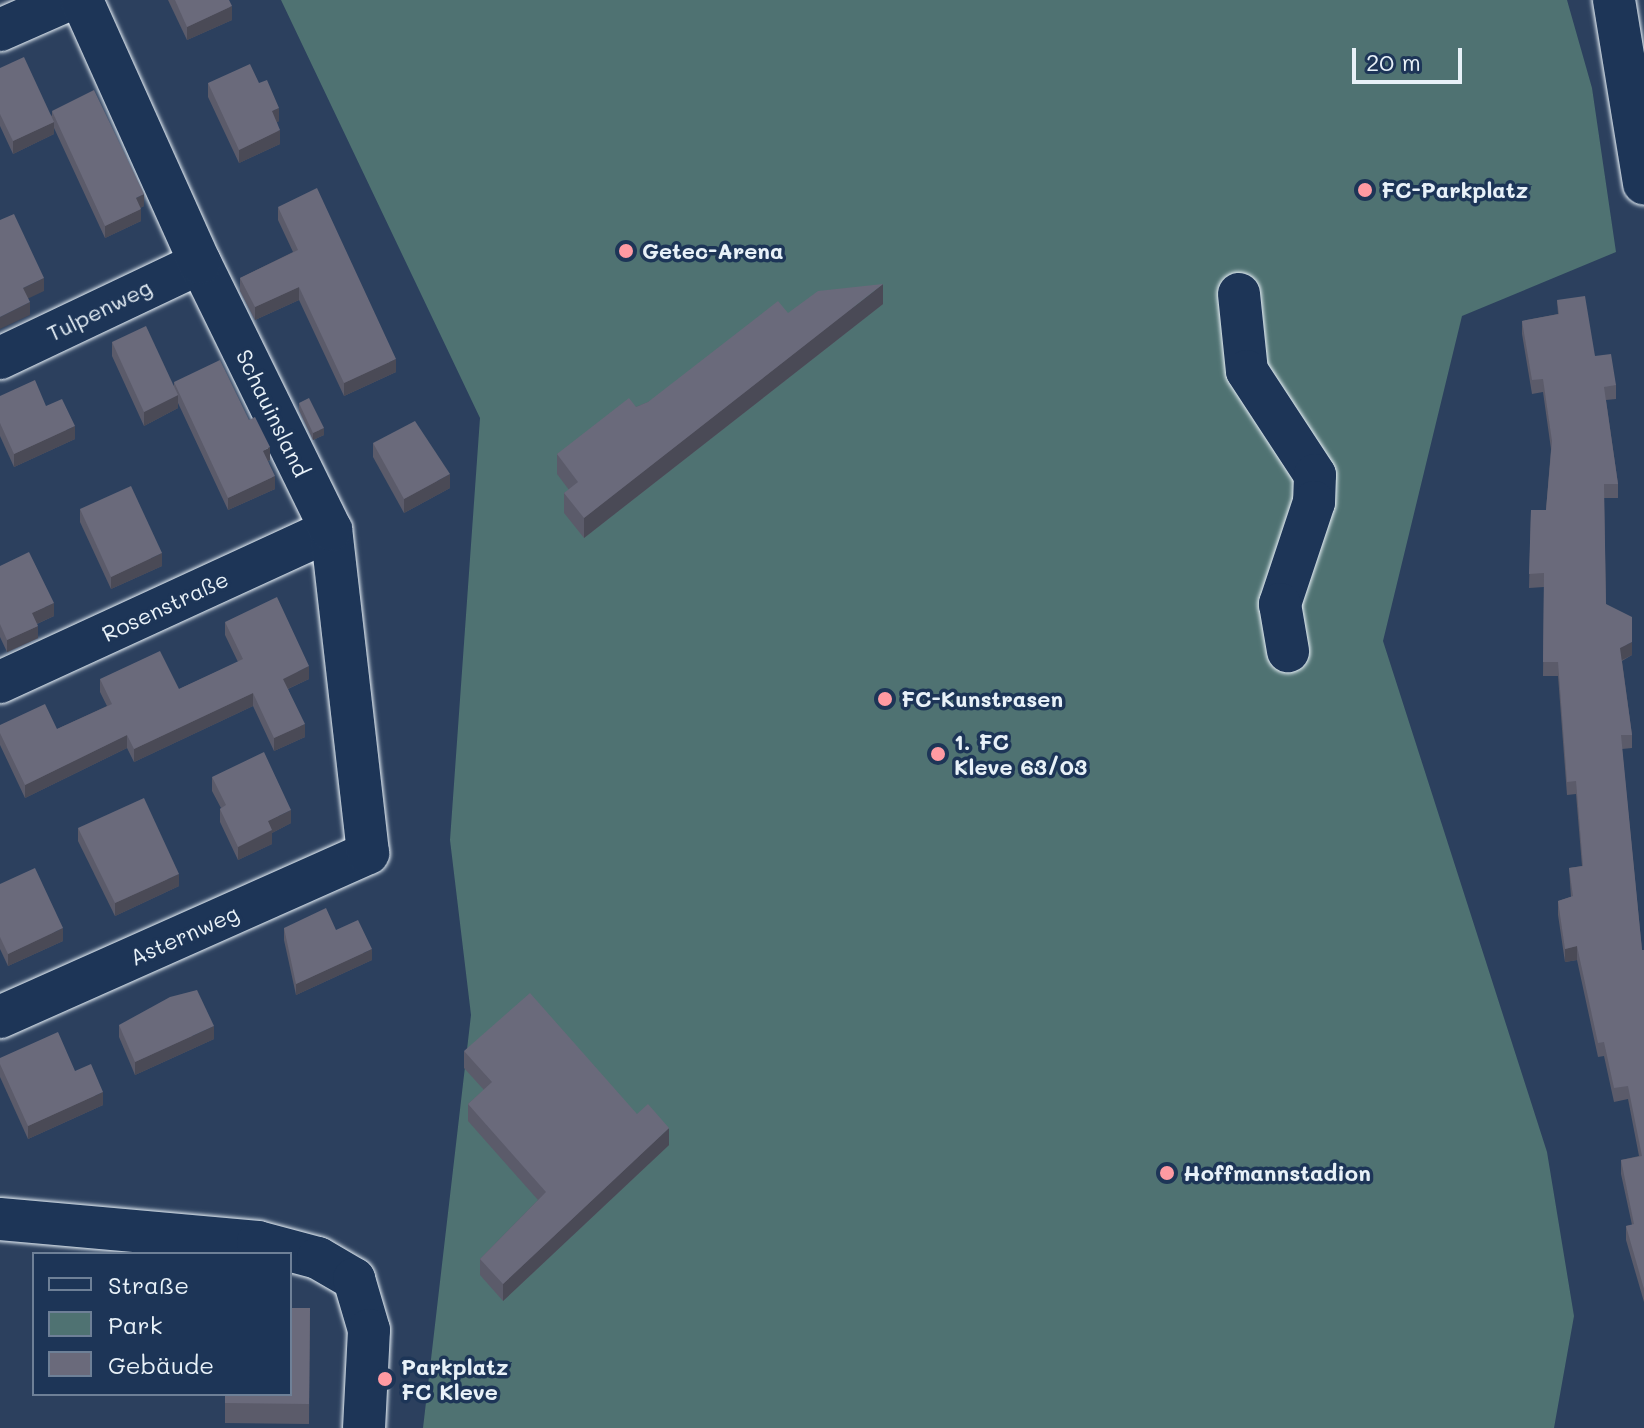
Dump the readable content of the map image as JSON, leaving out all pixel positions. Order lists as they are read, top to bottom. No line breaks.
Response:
{"streets":{"street":["Tulpenweg","Schauinsland","Rosenstraße","Asternweg"]},"crossings":[["Tulpenweg","Schauinsland"],["Schauinsland","Rosenstraße"],["Schauinsland","Asternweg"]],"places":["FC-Parkplatz","Getec-Arena","FC-Kunstrasen","1. FC Kleve 63/03","Hoffmannstadion","Parkplatz FC Kleve"],"legend":["Straße","Park","Gebäude"],"scale_bar":"20 m"}
